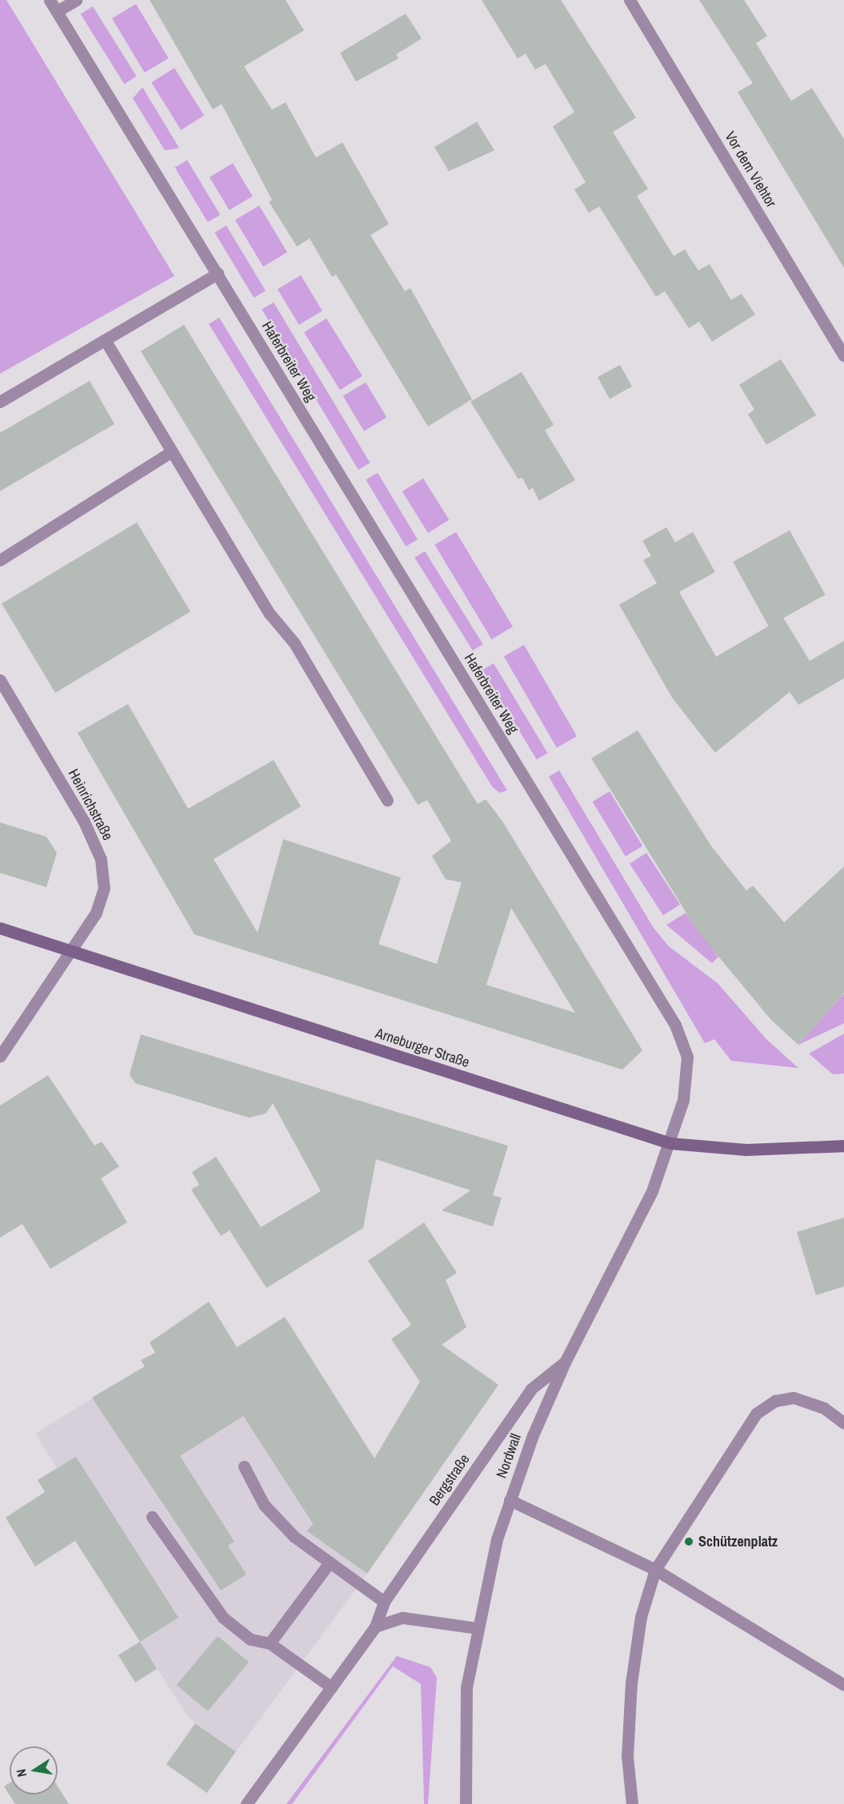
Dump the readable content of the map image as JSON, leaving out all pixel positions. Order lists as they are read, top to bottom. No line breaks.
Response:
{"streets":{"main road":["Arneburger Straße"],"street":["Vor dem Viehtor","Haferbreiter Weg","Heinrichstraße","Nordwall","Bergstraße"]},"crossings":[["Haferbreiter Weg","Arneburger Straße"],["Haferbreiter Weg","Nordwall"],["Heinrichstraße","Arneburger Straße"],["Arneburger Straße","Nordwall"],["Nordwall","Bergstraße"]],"places":["Schützenplatz"],"north":"left"}
